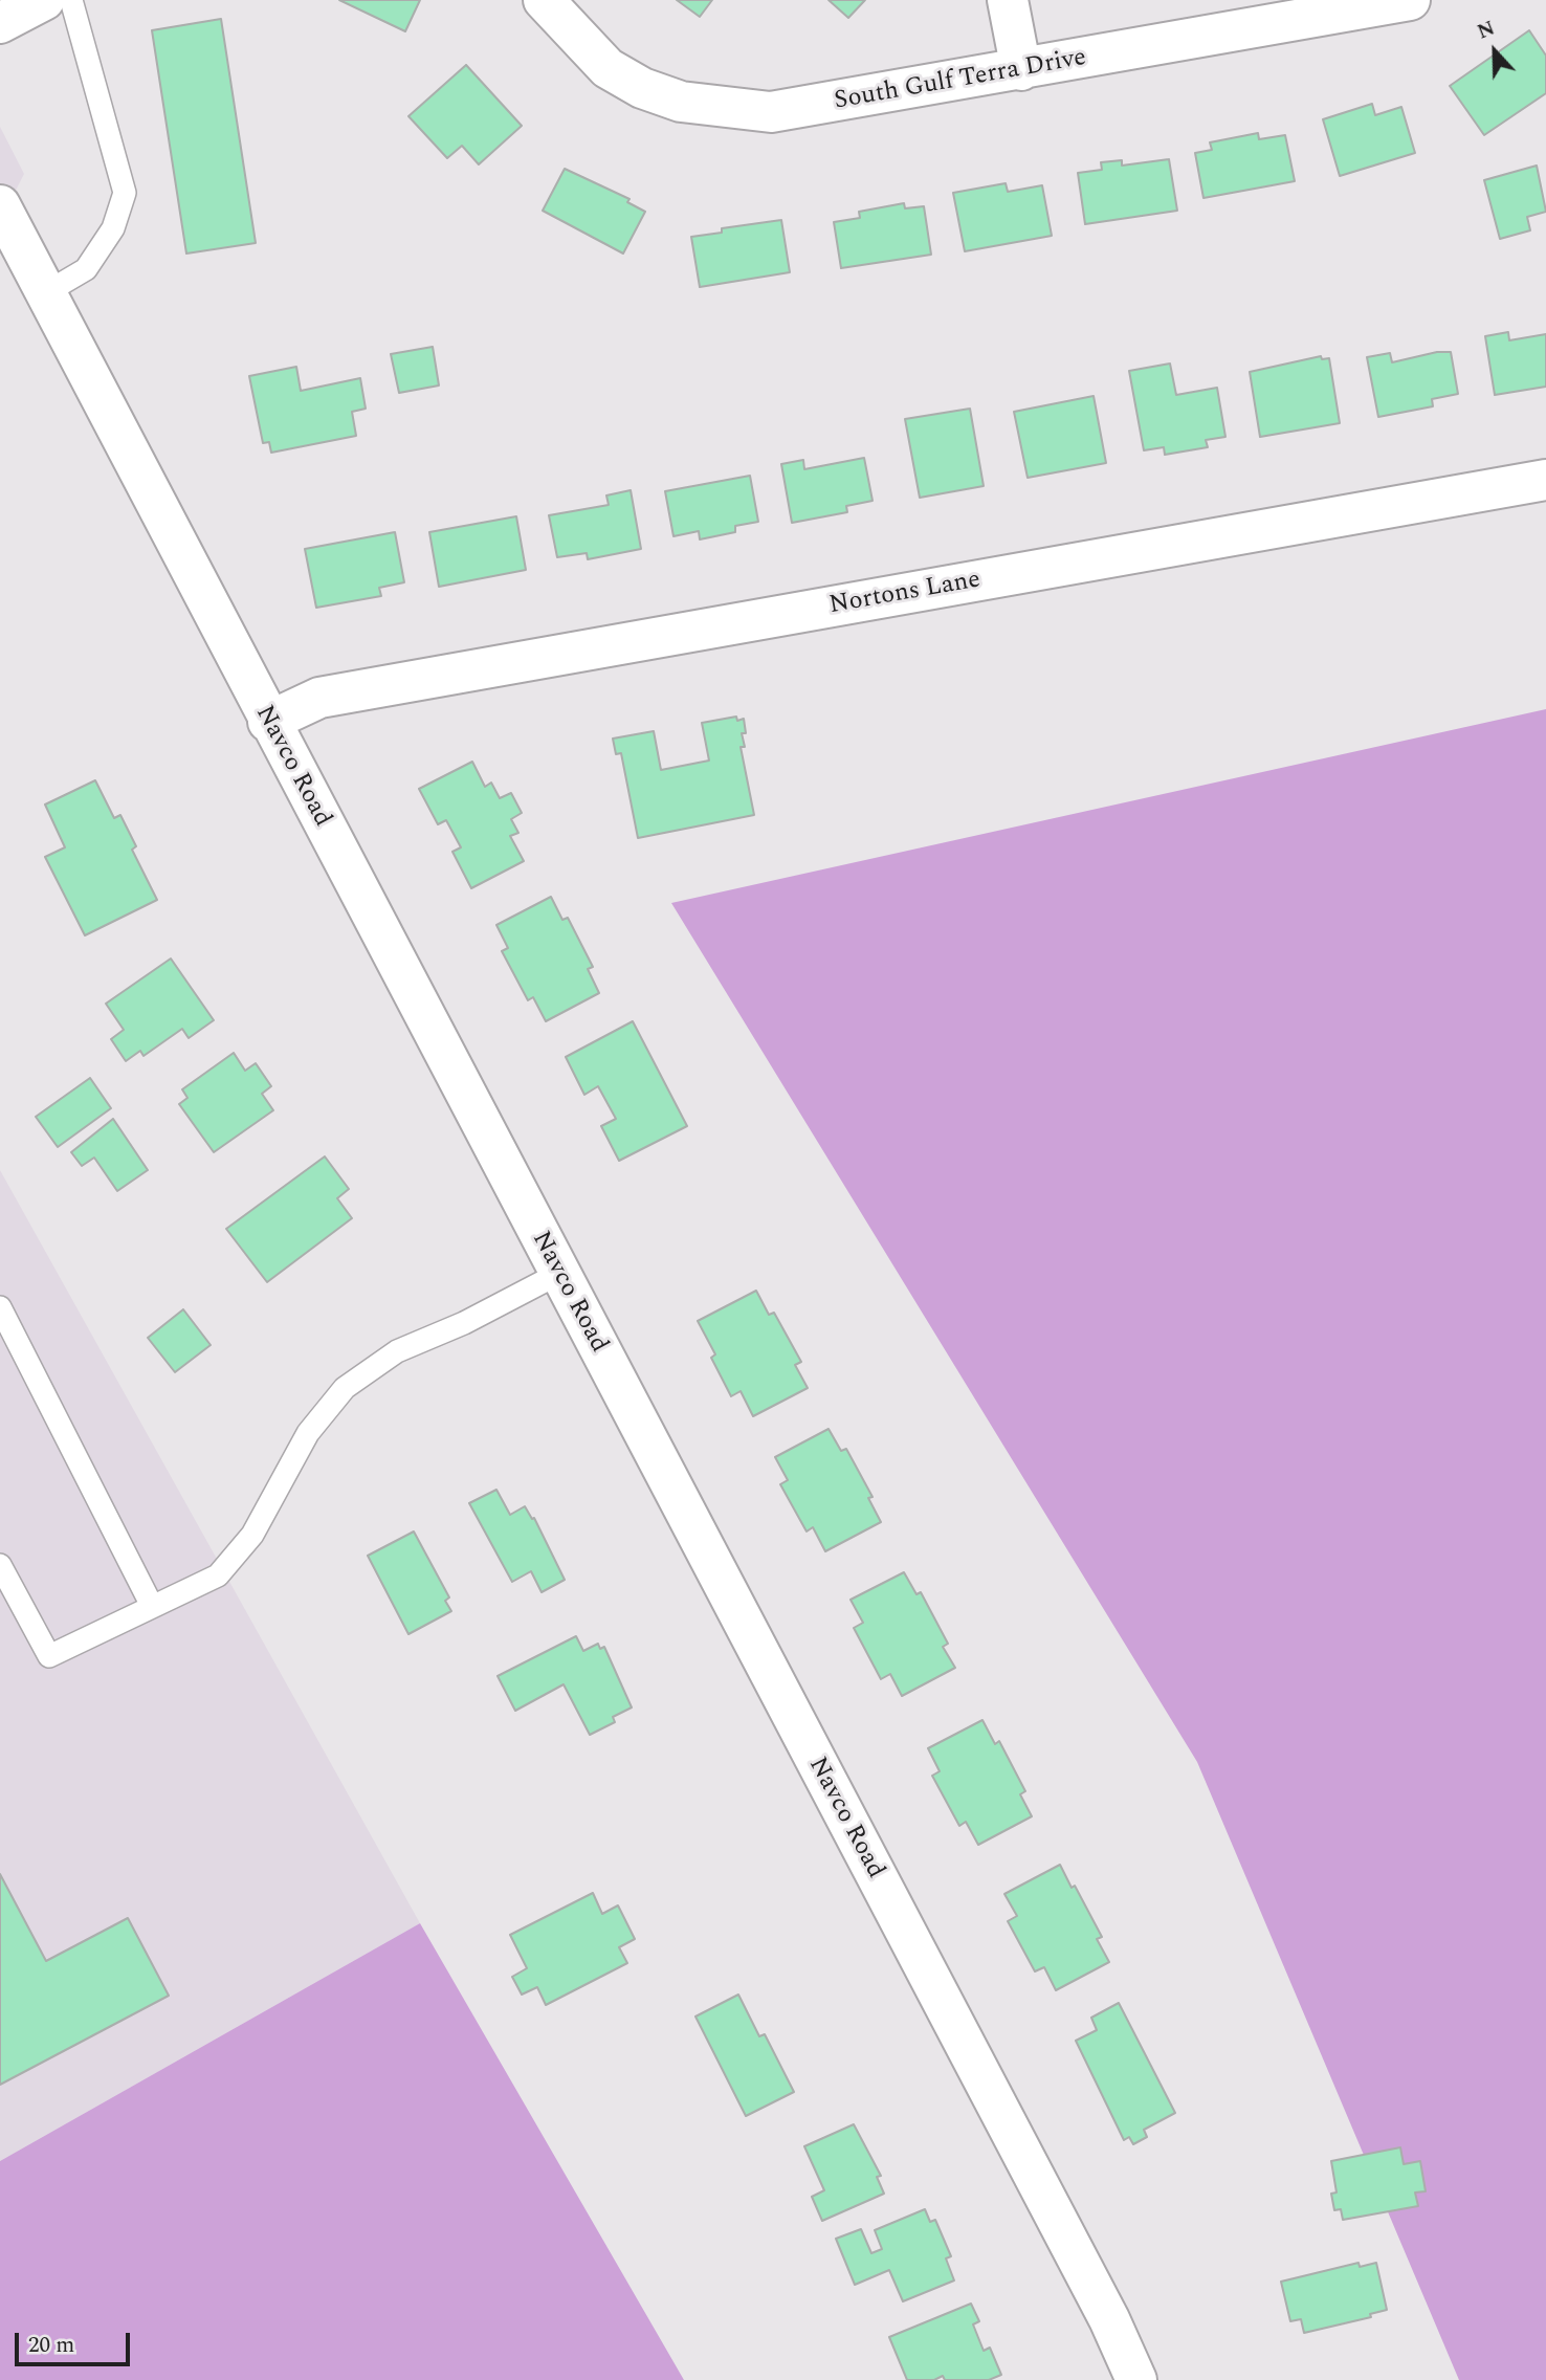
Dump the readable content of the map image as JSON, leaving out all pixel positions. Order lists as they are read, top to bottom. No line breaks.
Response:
{"streets":{"street":["South Gulf Terra Drive","Nortons Lane","Navco Road"]},"crossings":[["Nortons Lane","Navco Road"]],"scale_bar":"20 m","north":"top"}
